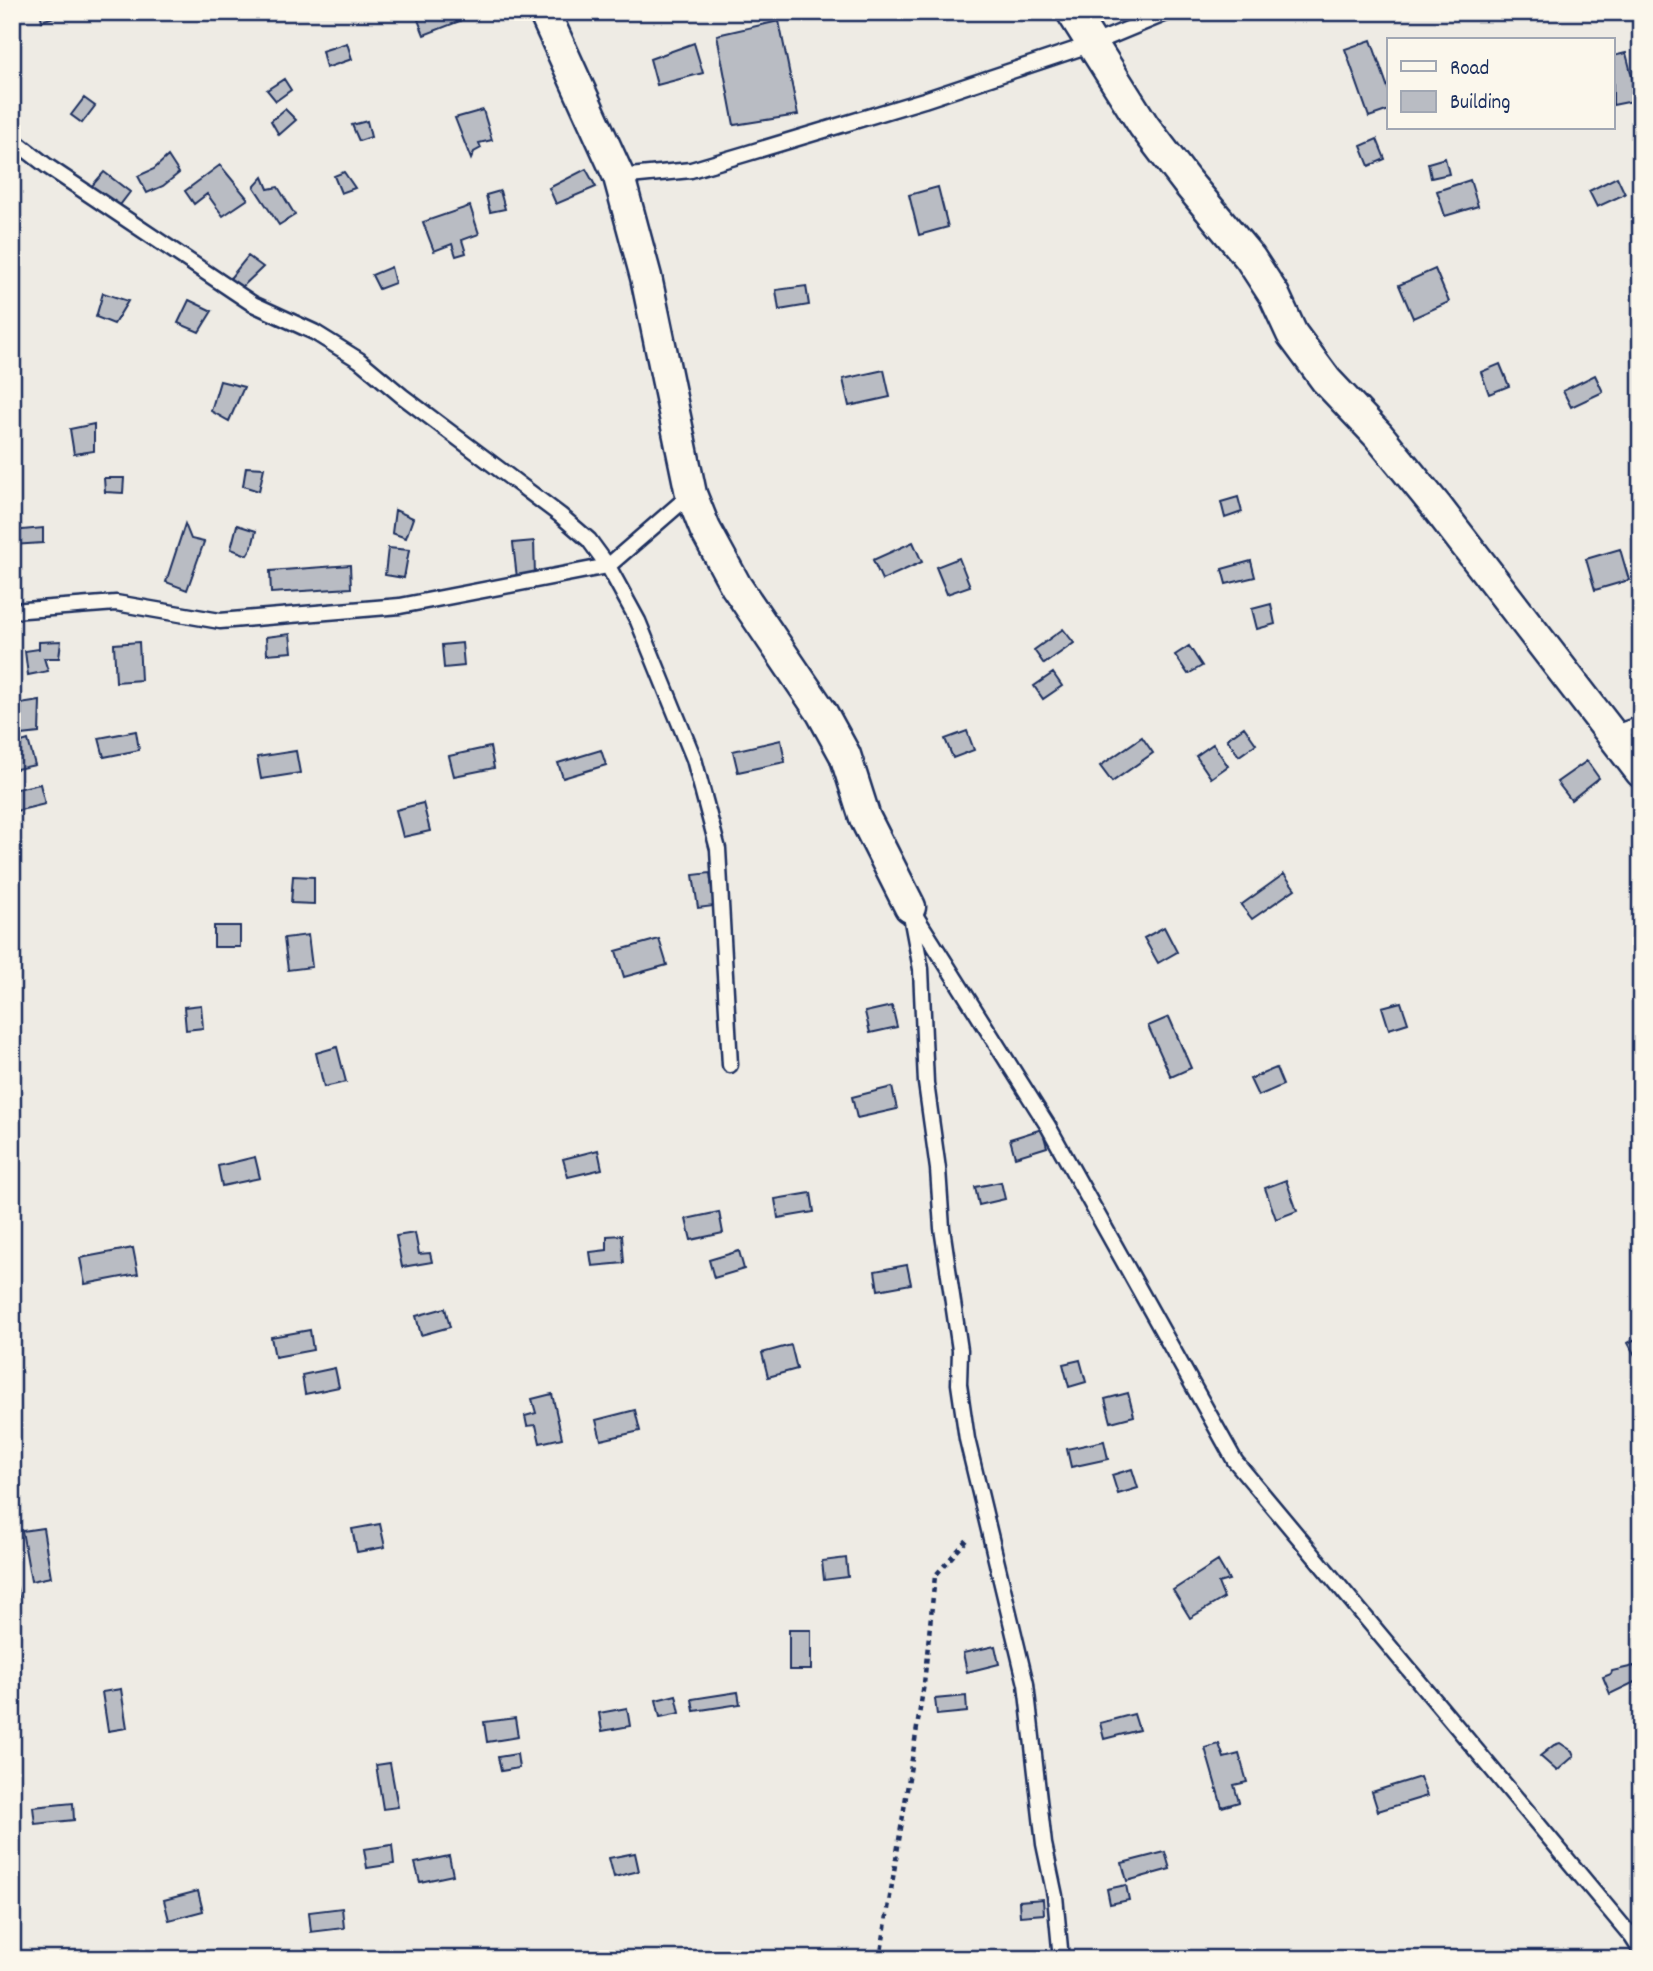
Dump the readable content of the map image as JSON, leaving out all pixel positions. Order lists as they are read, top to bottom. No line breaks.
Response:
{"legend":["Road","Building"]}
